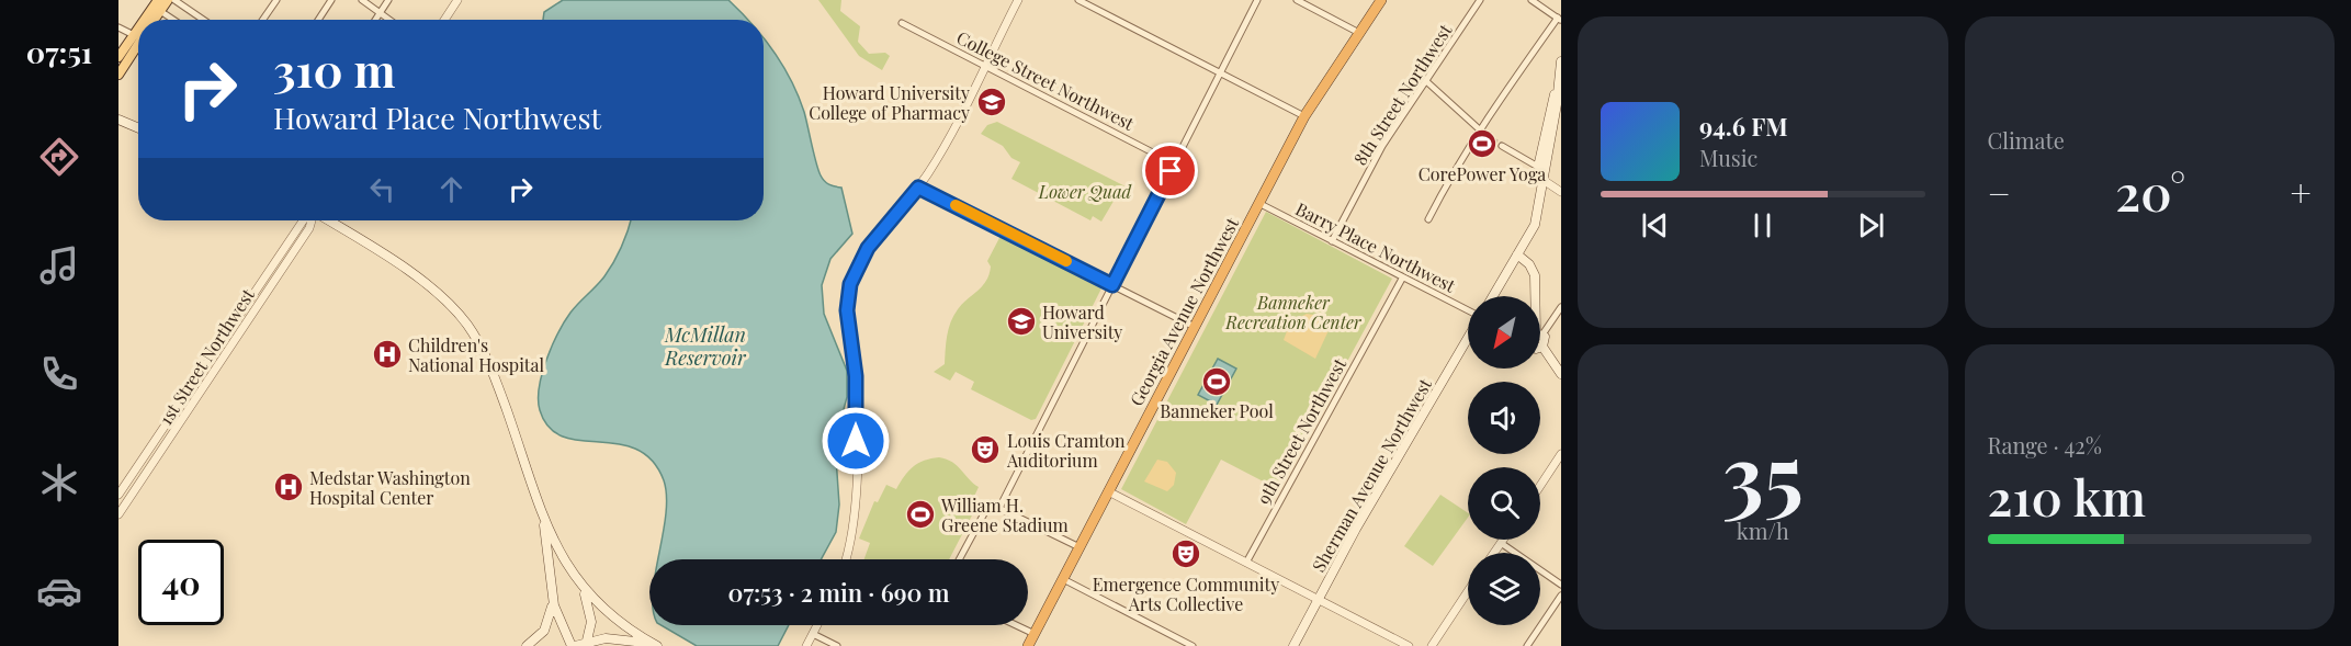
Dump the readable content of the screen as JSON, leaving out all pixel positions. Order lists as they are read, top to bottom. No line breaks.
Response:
{"streets":{"highway":["Georgia Avenue Northwest"],"main road":["Sherman Avenue Northwest"],"street":["College Street Northwest","8th Street Northwest","Barry Place Northwest","1st Street Northwest","9th Street Northwest"]},"crossings":[["8th Street Northwest","Barry Place Northwest"],["Barry Place Northwest","Georgia Avenue Northwest"],["Barry Place Northwest","9th Street Northwest"]],"water":["McMillan Reservoir"],"parks":["Lower Quad","Banneker Recreation Center"],"places":{"school or university":["Howard University College of Pharmacy","Howard University"],"sports":["CorePower Yoga","Banneker Pool","William H. Greene Stadium"],"hospital":["Children's National Hospital","Medstar Washington Hospital Center"],"theatre":["Louis Cramton Auditorium","Emergence Community Arts Collective"]},"north":"bottom left","page":{"tabs":"07:51","tile":["Climate",["35","km/h"],["Range · 42%","210 km"]],"turn":["310 m","Howard Place Northwest"],"song":["94.6 FM","Music"],"heat":["−","20°","+"],"limit":"40","trip":"07:53 · 2 min · 690 m"}}
